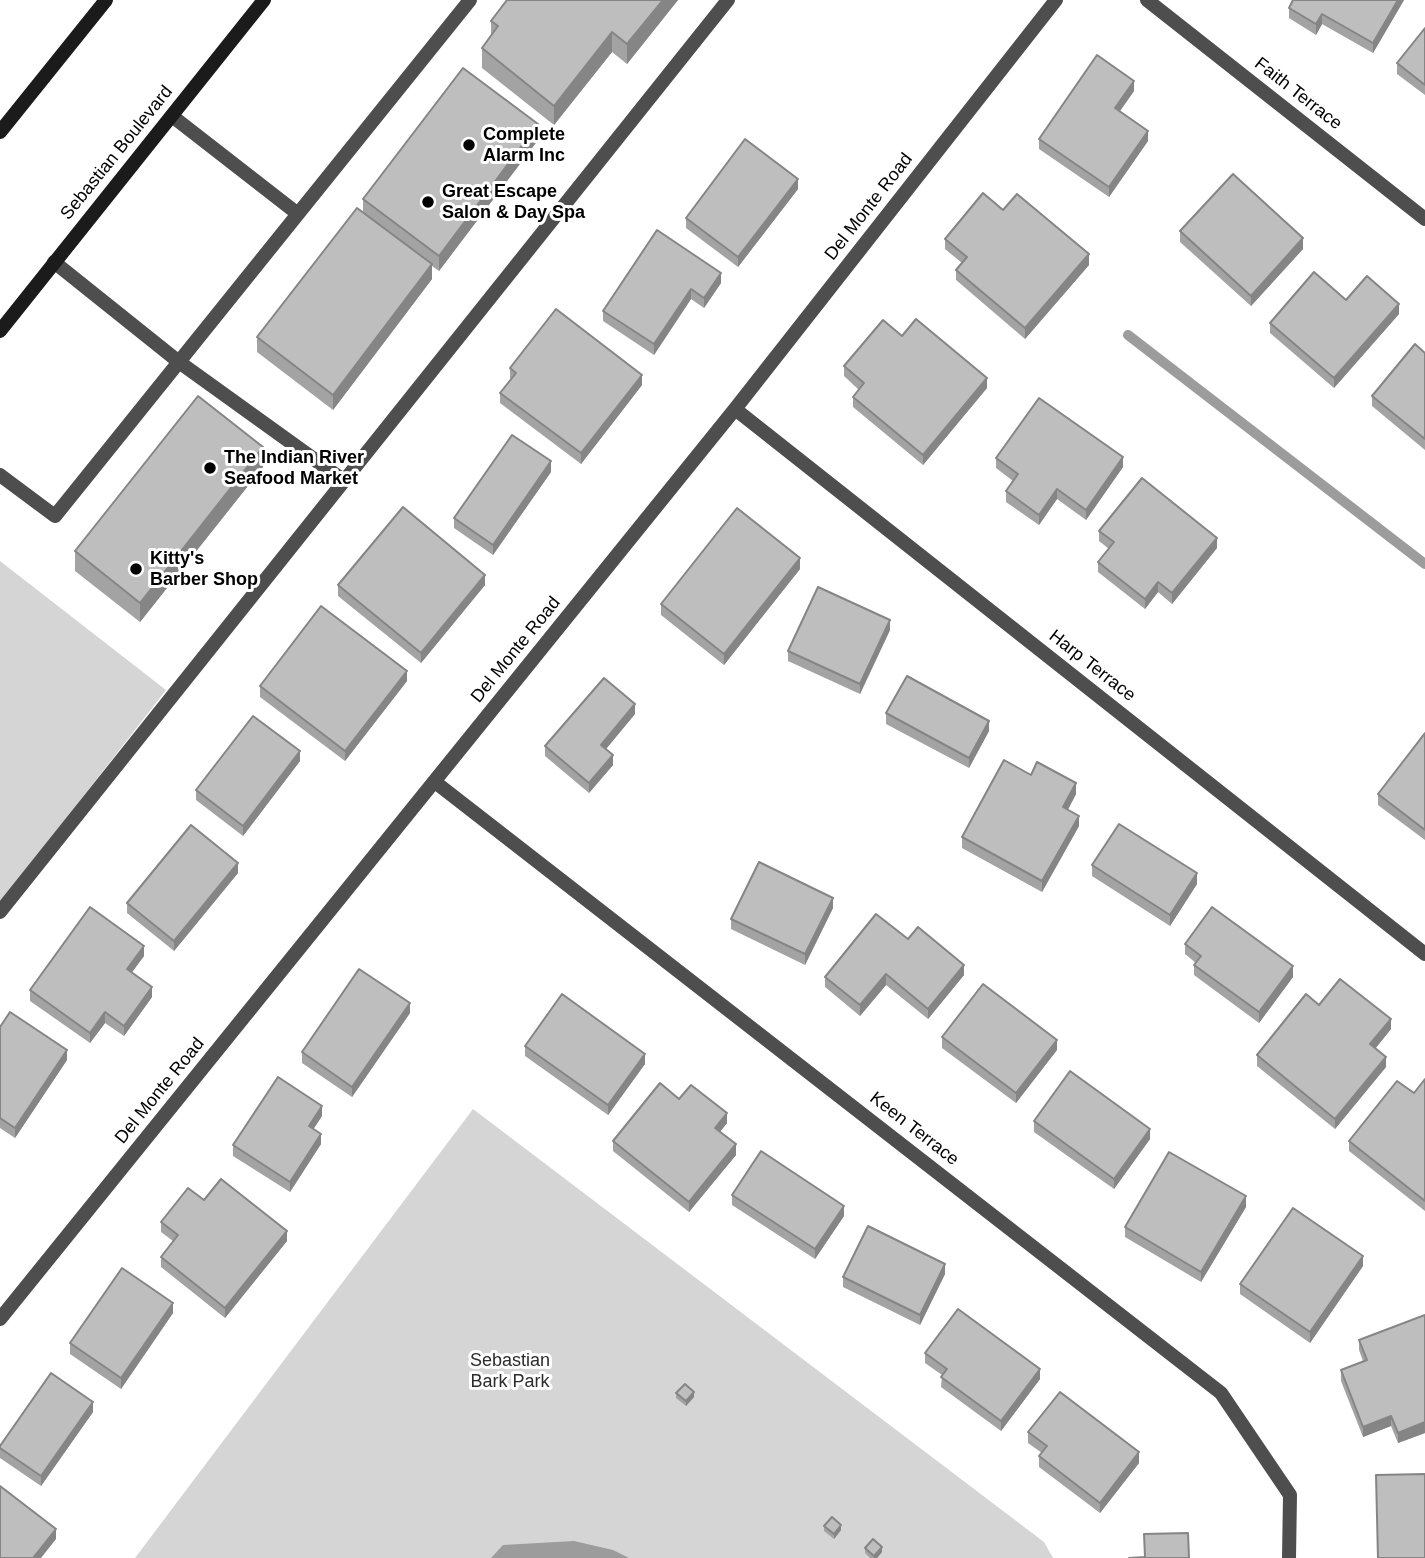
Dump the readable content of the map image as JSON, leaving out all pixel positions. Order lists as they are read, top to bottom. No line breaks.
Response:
{"streets":{"main road":["Sebastian Boulevard"],"street":["Faith Terrace","Del Monte Road","Harp Terrace","Keen Terrace"]},"crossings":[["Del Monte Road","Harp Terrace"],["Del Monte Road","Keen Terrace"]],"parks":["Sebastian Bark Park"],"places":["Complete Alarm Inc","Great Escape Salon & Day Spa","The Indian River Seafood Market","Kitty's Barber Shop"]}
